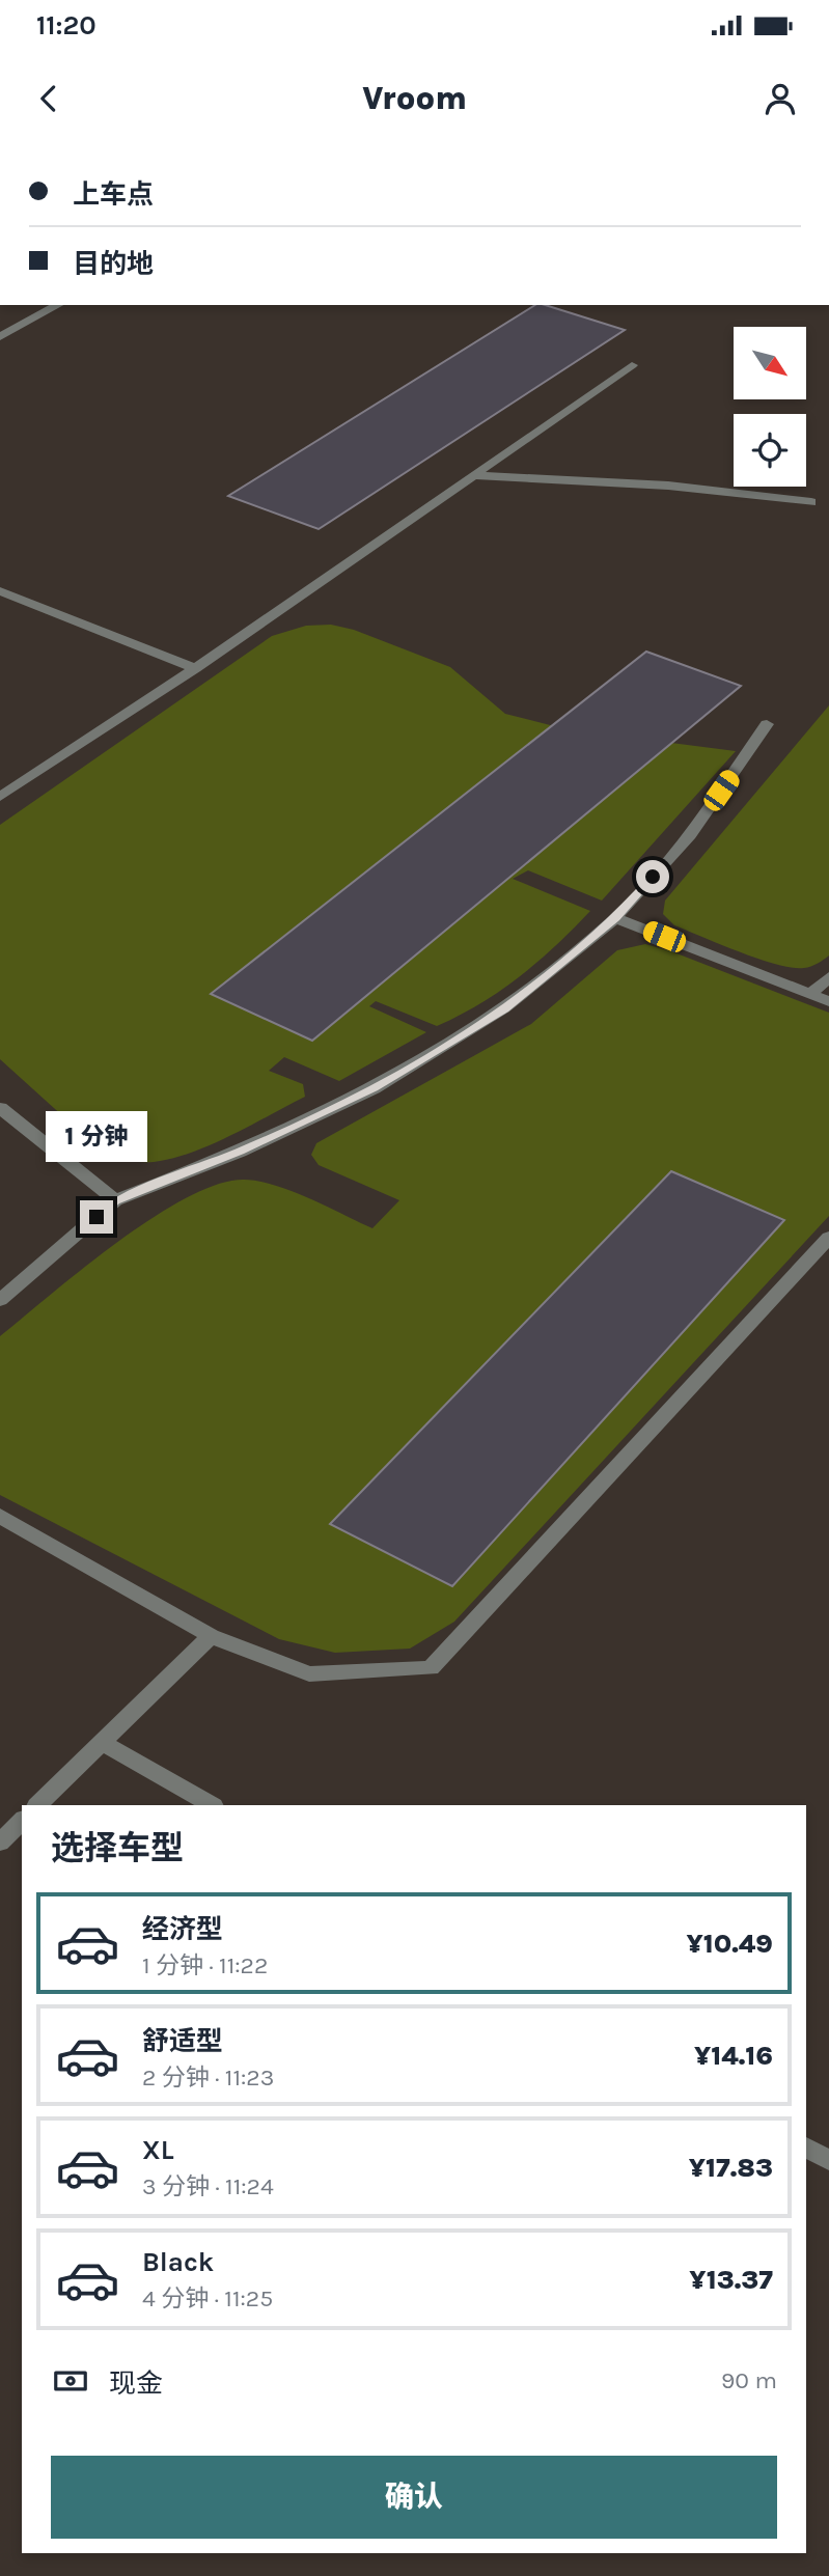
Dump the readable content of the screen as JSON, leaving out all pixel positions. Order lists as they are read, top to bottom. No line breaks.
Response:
{"north":"bottom right","page":{"status":"11:20","header":"Vroom","banner":["上车点","目的地"],"bubble":"1 分钟","heading":"选择车型","list":[{"name":"经济型","note":"1 分钟 · 11:22","value":"¥10.49"},{"name":"舒适型","note":"2 分钟 · 11:23","value":"¥14.16"},{"name":"XL","note":"3 分钟 · 11:24","value":"¥17.83"},{"name":"Black","note":"4 分钟 · 11:25","value":"¥13.37"}],"pay":["现金","90 m"],"buttons":"确认"}}
